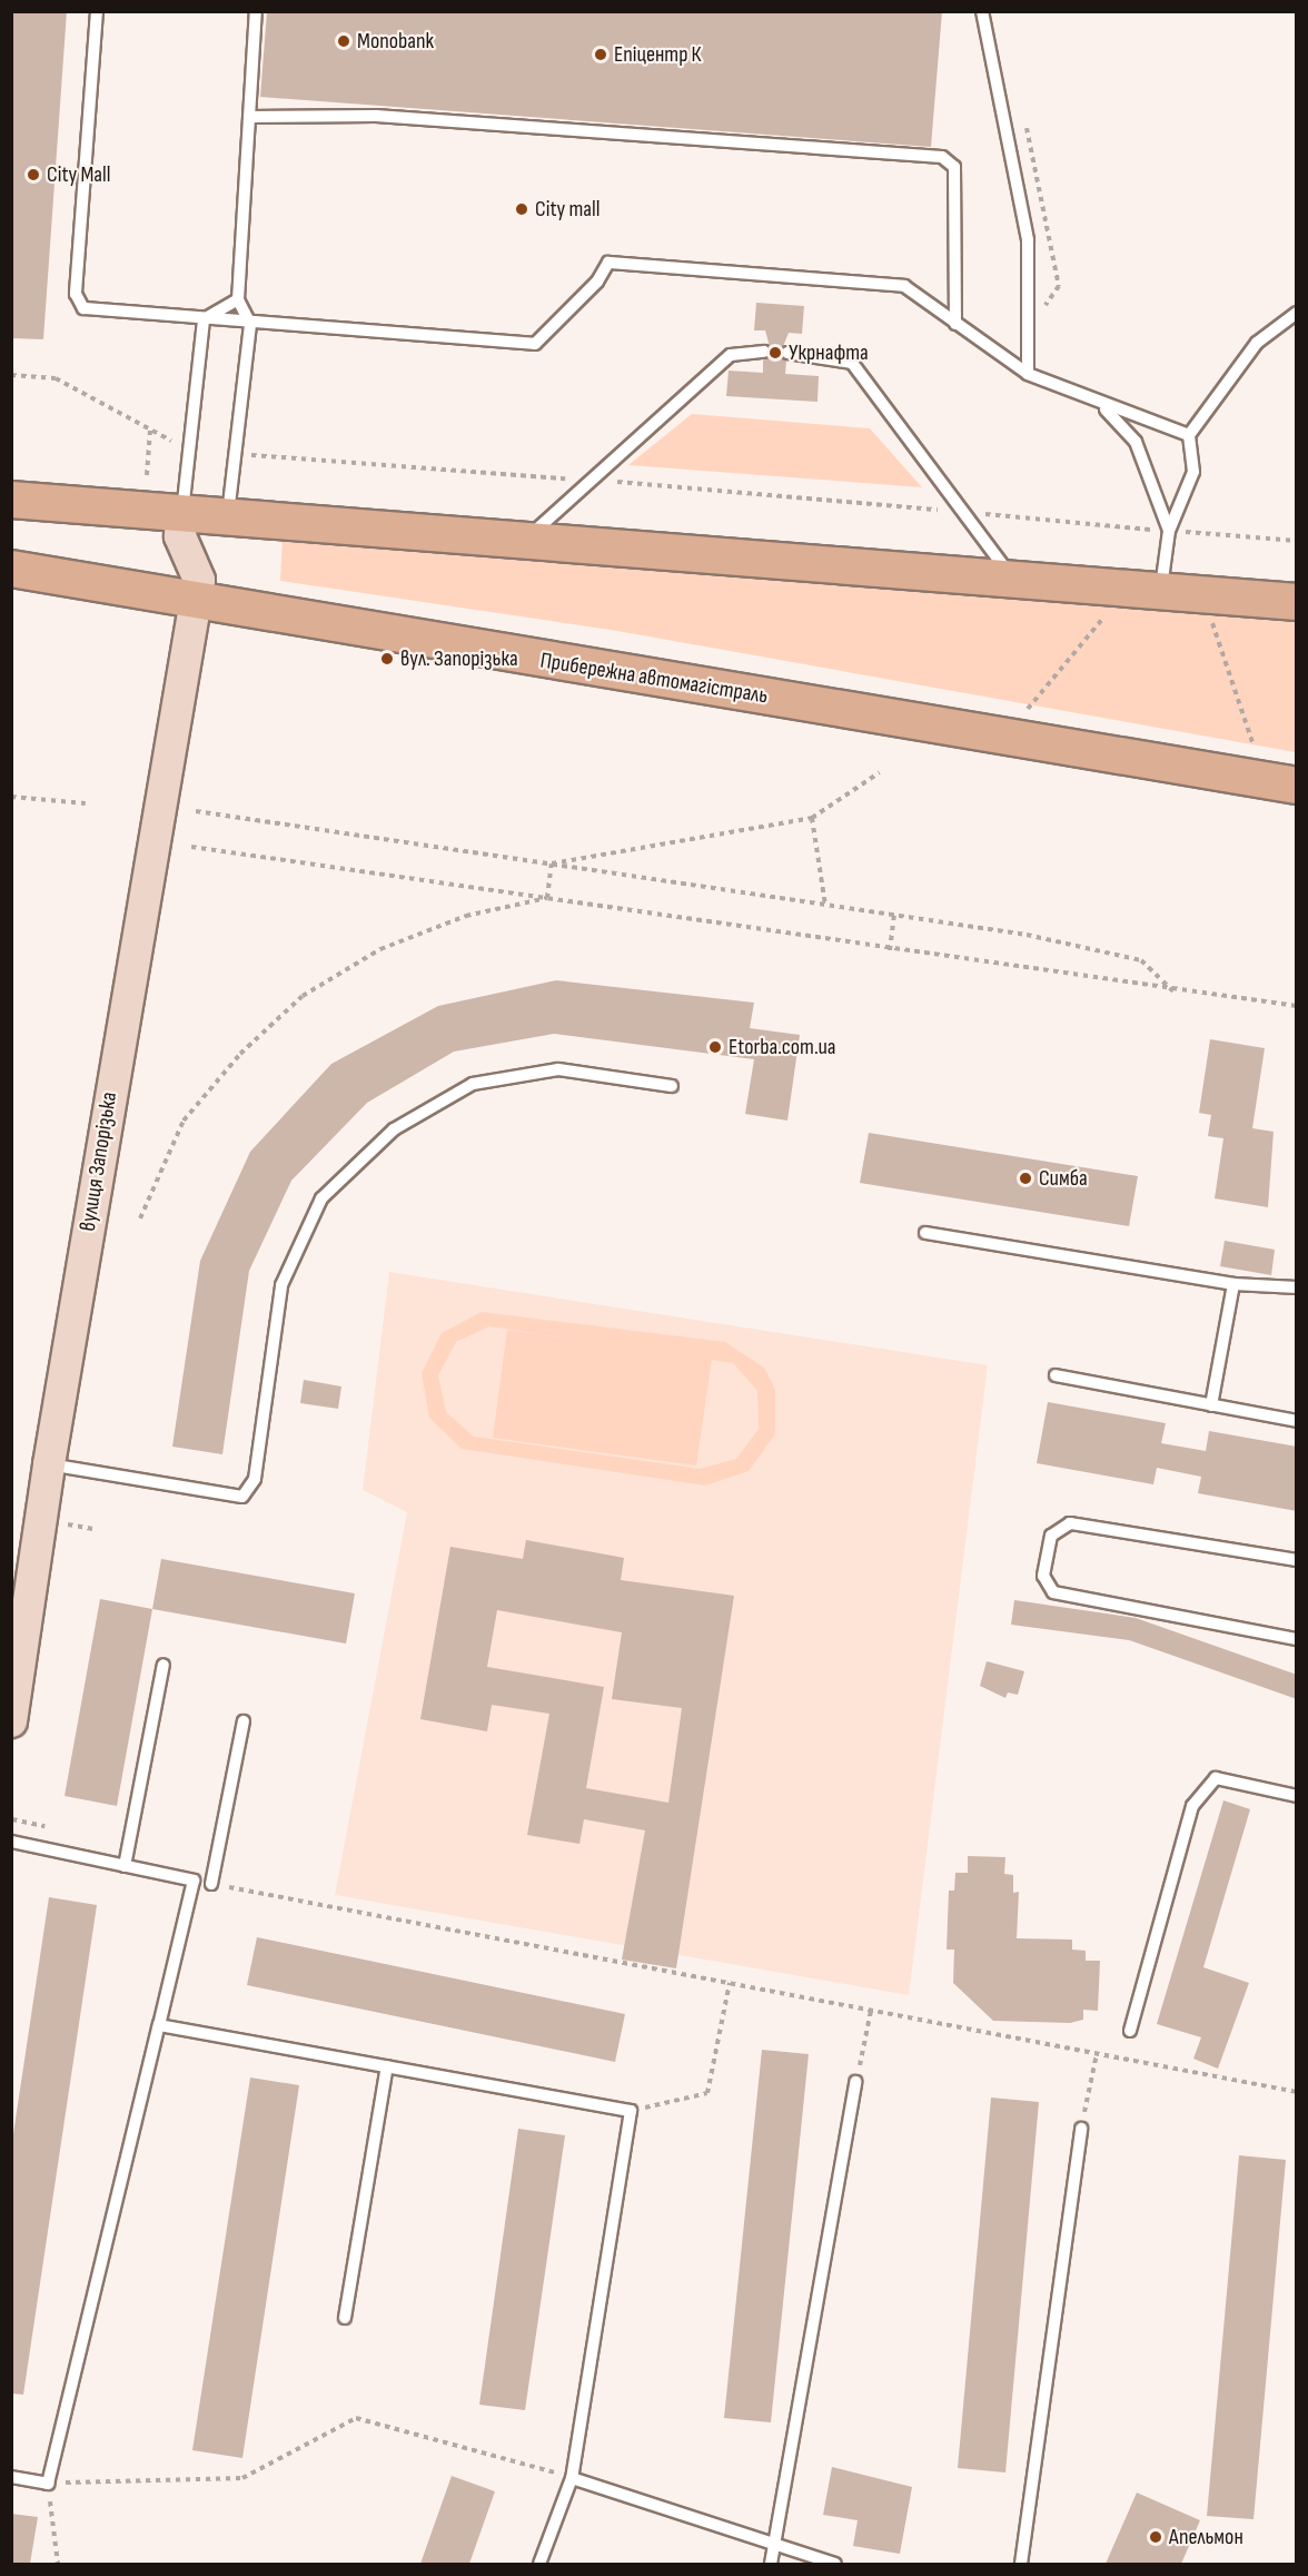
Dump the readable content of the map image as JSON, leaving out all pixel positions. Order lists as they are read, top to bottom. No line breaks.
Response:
{"streets":{"main road":["Прибережна автомагістраль"],"street":["вулиця Запорізька"]},"crossings":[["Прибережна автомагістраль","вулиця Запорізька"]],"places":["Monobank","Епіцентр К","City Mall","City mall","Укрнафта","вул. Запорізька","Etorba.com.ua","Симба","Апельмон"]}
